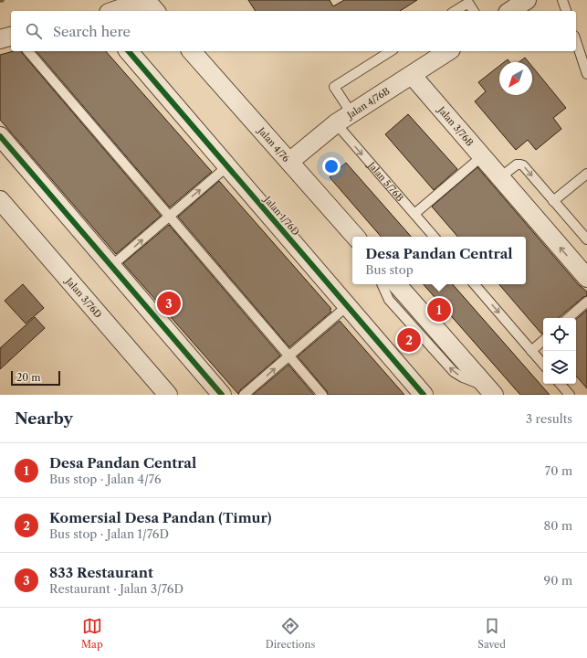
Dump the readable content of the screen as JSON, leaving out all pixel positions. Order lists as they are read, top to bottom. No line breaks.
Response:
{"streets":{"street":["Jalan 4/76B","Jalan 3/76B","Jalan 4/76","Jalan 1/76D","Jalan 3/76D"],"lane":["Jalan 5/76B"]},"crossings":[["Jalan 4/76B","Jalan 3/76B"],["Jalan 4/76B","Jalan 4/76"],["Jalan 4/76B","Jalan 5/76B"]],"one_way":["Jalan 5/76B"],"scale_bar":"20 m","north":"bottom left","page":{"search":"Search here","popup":["Desa Pandan Central","Bus stop"],"pins":["3","1","2"],"scale":"20 m","heading":["Nearby","3 results"],"list":[{"mark":"1","name":"Desa Pandan Central","note":"Bus stop · Jalan 4/76","value":"70 m"},{"mark":"2","name":"Komersial Desa Pandan (Timur)","note":"Bus stop · Jalan 1/76D","value":"80 m"},{"mark":"3","name":"833 Restaurant","note":"Restaurant · Jalan 3/76D","value":"90 m"}],"nav":["Map","Directions","Saved"]}}
